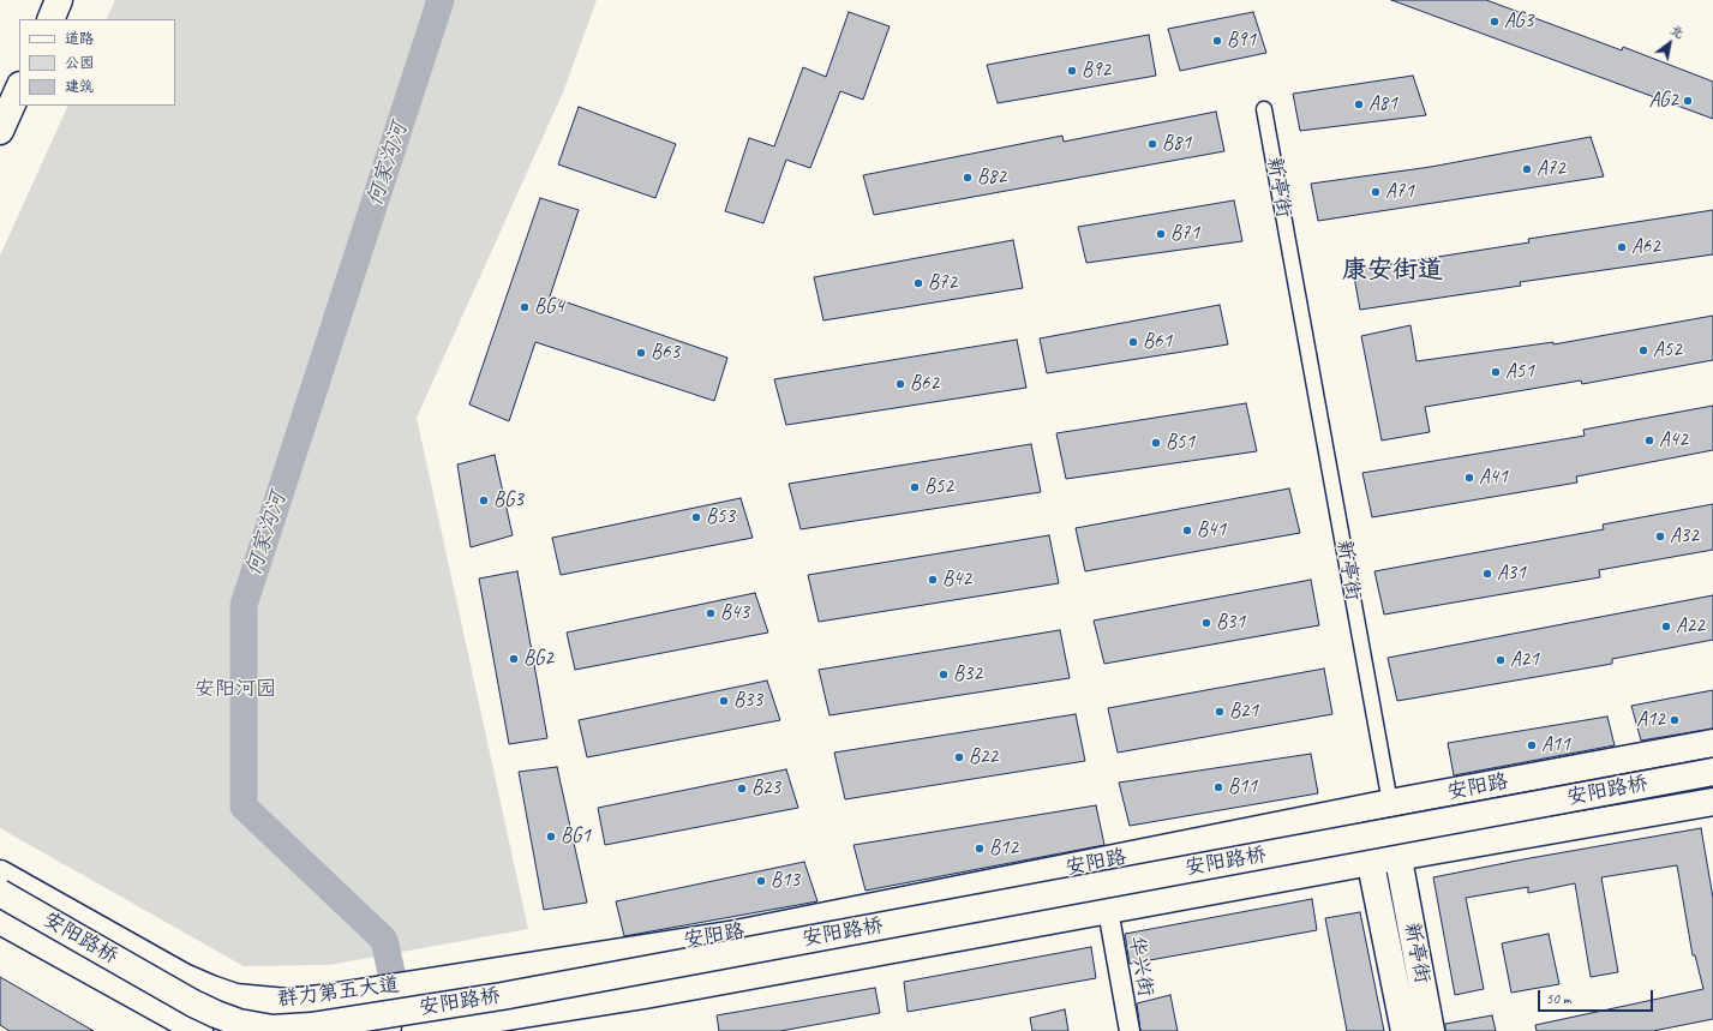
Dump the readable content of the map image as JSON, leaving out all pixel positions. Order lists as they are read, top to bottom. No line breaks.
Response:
{"streets":{"main road":["新亭街","安阳路","安阳路桥","群力第五大道"],"street":["华兴街"]},"crossings":[["新亭街","安阳路"],["安阳路","群力第五大道"]],"districts":["康安街道"],"water":["何家沟河"],"parks":["安阳河园"],"places":["AG3","B91","B92","AG2","A81","B81","A72","B82","A71","B71","A62","B72","BG4","B61","A52","B63","A51","B62","A42","B51","A41","B52","BG3","B53","B41","A32","A31","B42","B43","B31","A22","BG2","A21","B32","B33","B21","A12","A11","B22","B11","B23","BG1","B12","B13"],"legend":["道路","公园","建筑"],"scale_bar":"50 m","north":"top right"}
